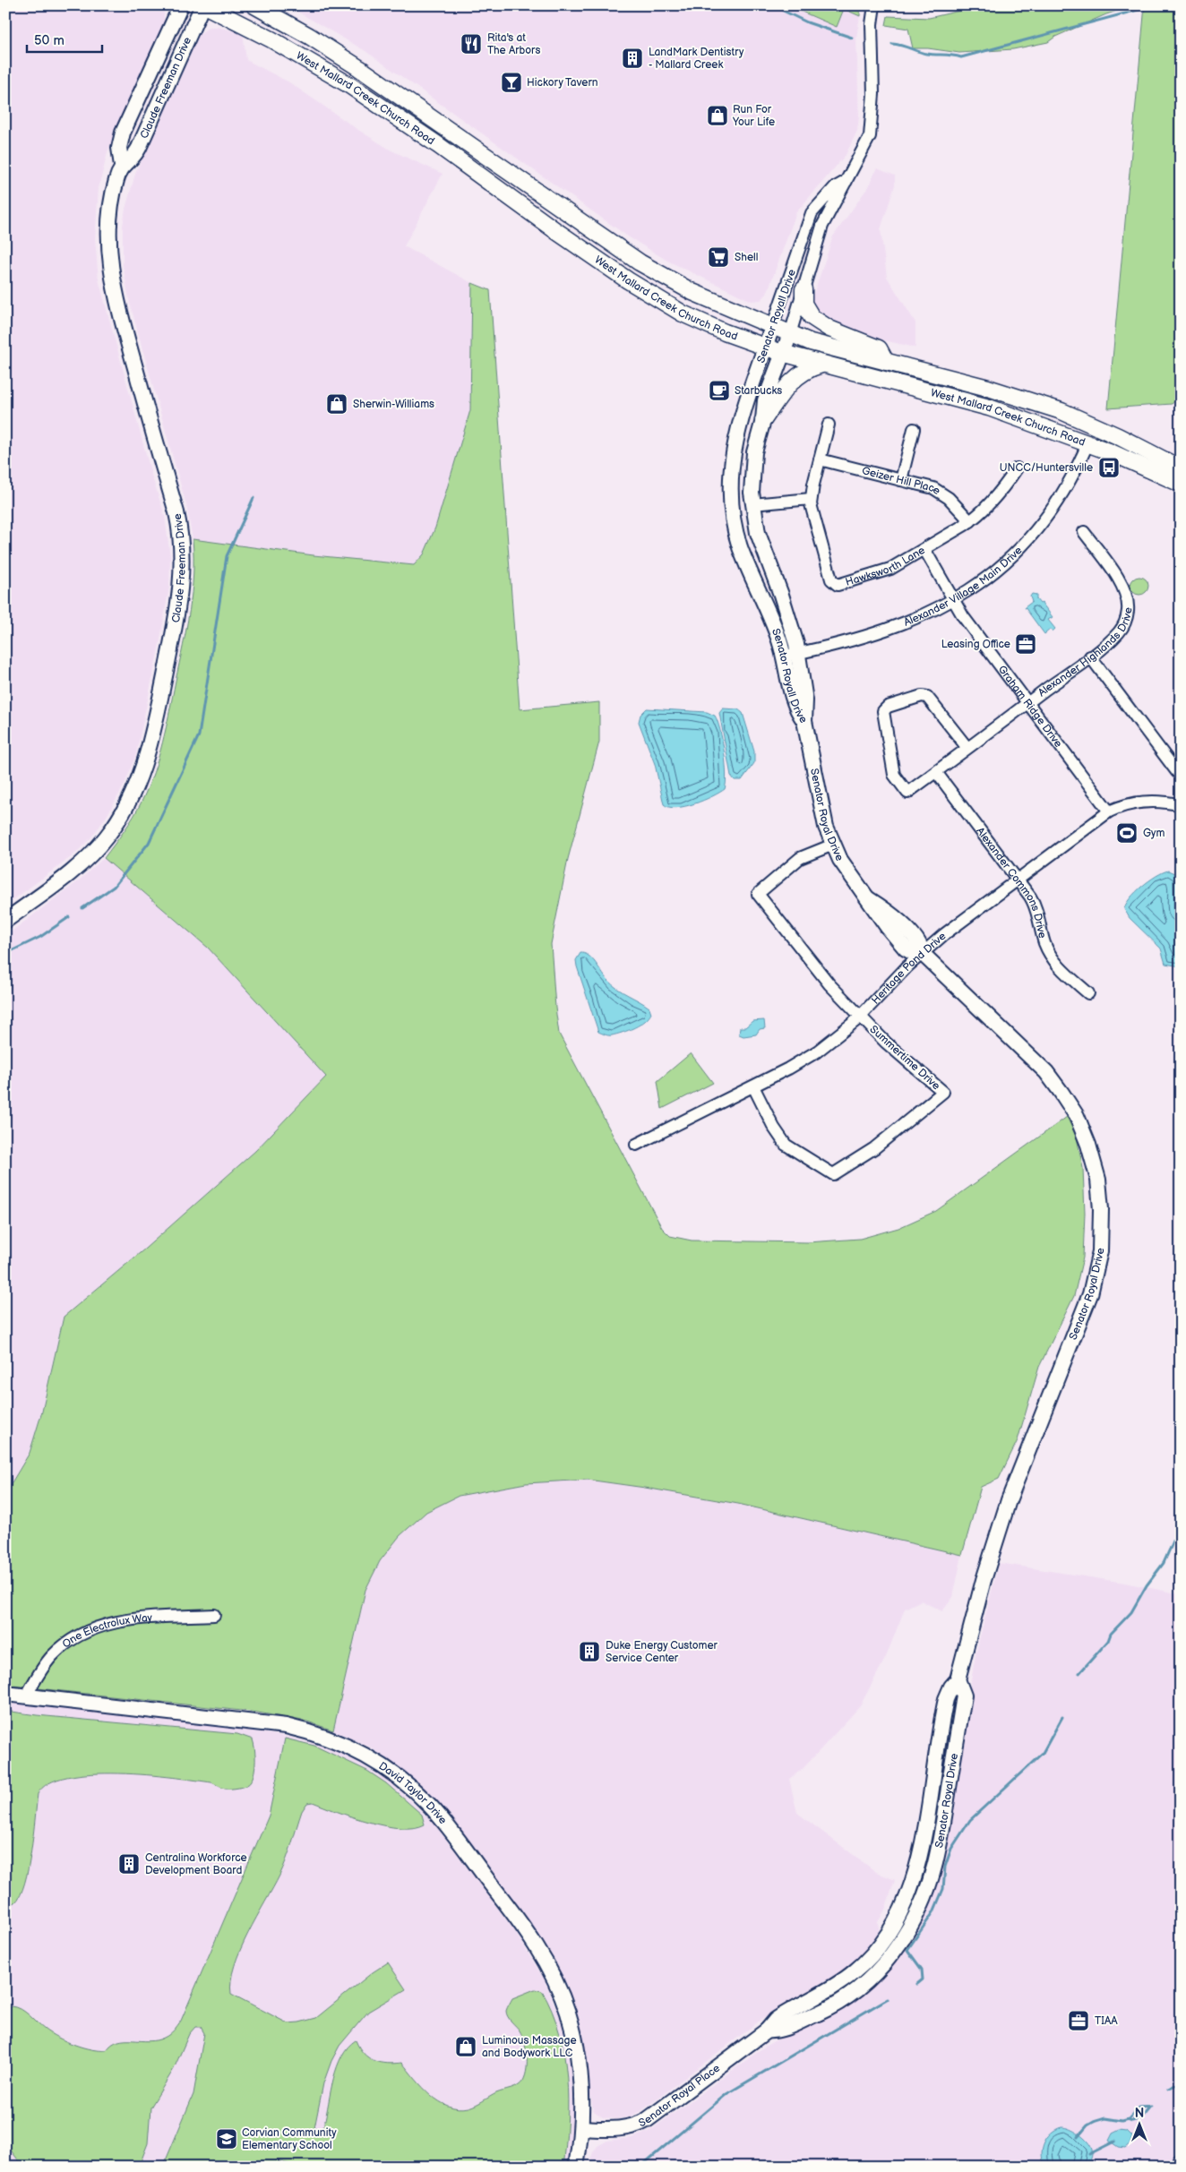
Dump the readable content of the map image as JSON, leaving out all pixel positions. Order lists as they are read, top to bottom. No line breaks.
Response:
{"streets":{"main road":["West Mallard Creek Church Road"],"street":["Claude Freeman Drive","Senator Royall Drive","Geizer Hill Place","Hawksworth Lane","Alexander Village Main Drive","Alexander Highlands Drive","Graham Ridge Drive","Senator Royal Drive","Alexander Commons Drive","Heritage Pond Drive","Summertime Drive","One Electrolux Way","David Taylor Drive","Senator Royal Place"]},"crossings":[["Claude Freeman Drive","West Mallard Creek Church Road"],["West Mallard Creek Church Road","Senator Royall Drive"],["West Mallard Creek Church Road","Alexander Village Main Drive"],["Senator Royall Drive","Alexander Village Main Drive"],["Senator Royall Drive","Senator Royal Drive"],["Geizer Hill Place","Hawksworth Lane"],["Hawksworth Lane","Graham Ridge Drive"],["Alexander Village Main Drive","Graham Ridge Drive"],["Alexander Highlands Drive","Graham Ridge Drive"],["Alexander Highlands Drive","Alexander Commons Drive"],["Graham Ridge Drive","Heritage Pond Drive"],["Senator Royal Drive","Heritage Pond Drive"],["Senator Royal Drive","Summertime Drive"],["Senator Royal Drive","Senator Royal Place"],["Alexander Commons Drive","Heritage Pond Drive"],["Heritage Pond Drive","Summertime Drive"],["One Electrolux Way","David Taylor Drive"],["David Taylor Drive","Senator Royal Place"]],"places":{"restaurant":["Rita's at The Arbors"],"building":["LandMark Dentistry - Mallard Creek","Duke Energy Customer Service Center","Centralina Workforce Development Board"],"bar":["Hickory Tavern"],"shop":["Run For Your Life","Sherwin-Williams","Luminous Massage and Bodywork LLC"],"supermarket":["Shell"],"cafe":["Starbucks"],"bus stop":["UNCC/Huntersville"],"office":["Leasing Office","TIAA"],"sports":["Gym"],"school or university":["Corvian Community Elementary School"]},"scale_bar":"50 m","north":"top"}
